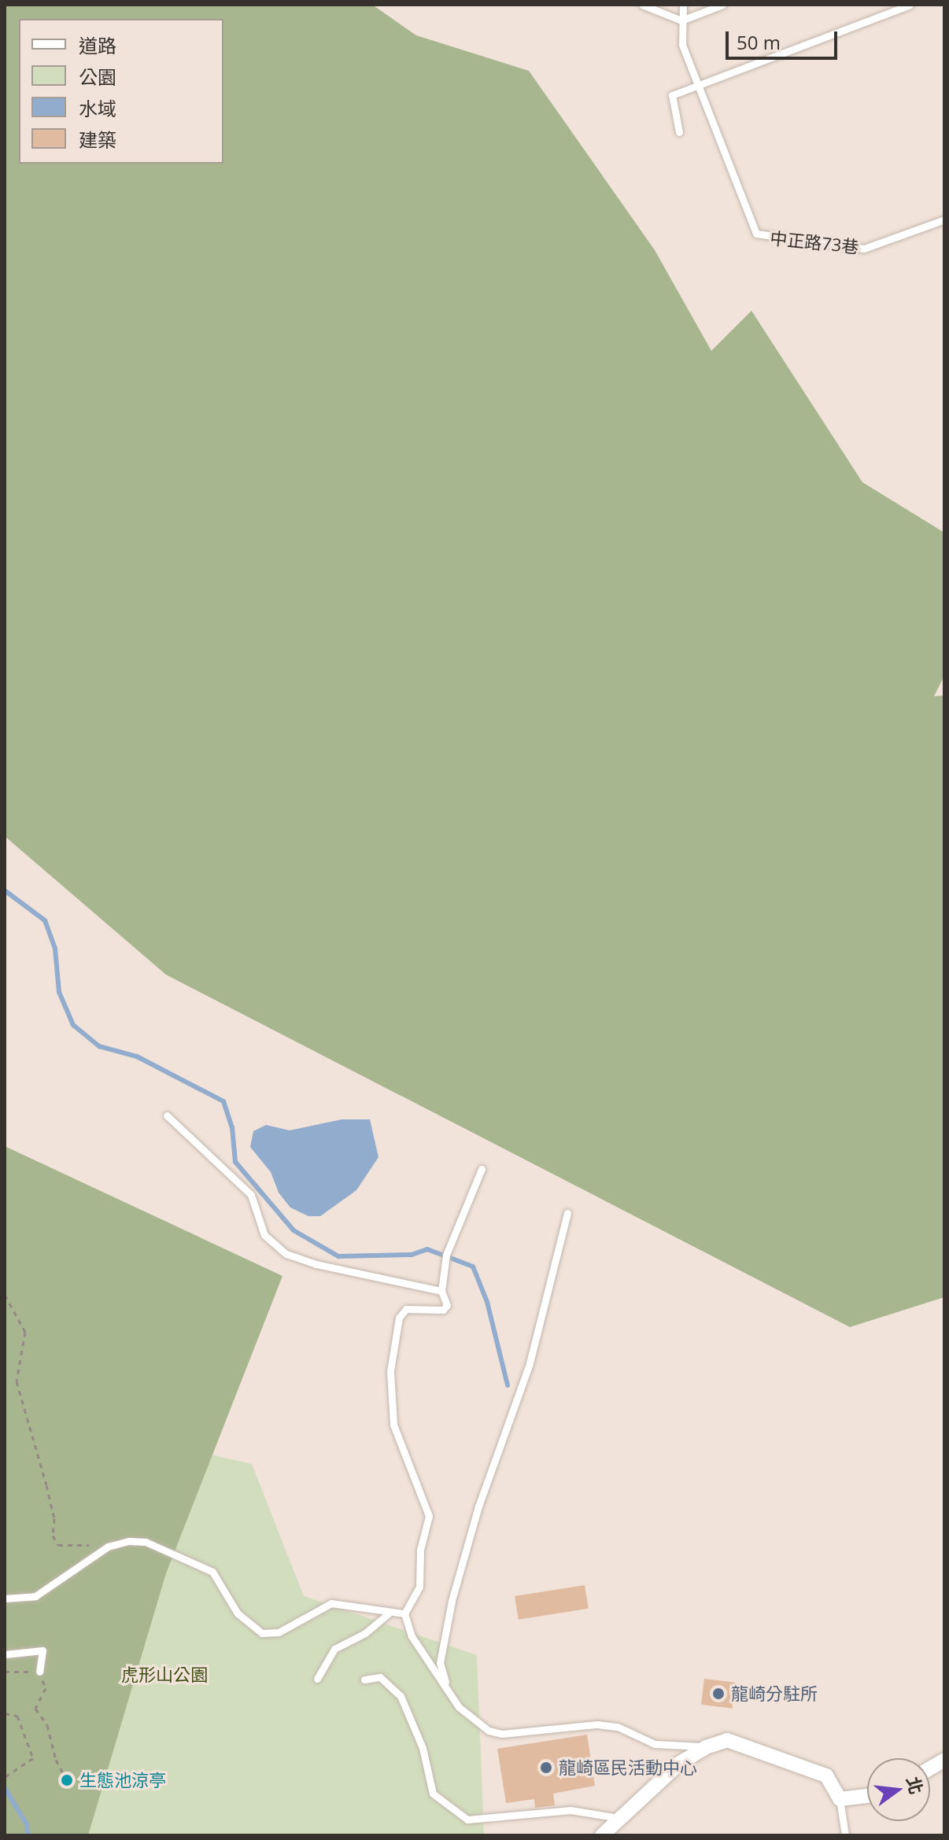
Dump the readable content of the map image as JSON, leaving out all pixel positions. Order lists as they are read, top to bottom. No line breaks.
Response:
{"streets":{"lane":["中正路73巷"]},"parks":["虎形山公園"],"places":["龍崎分駐所","龍崎區民活動中心","生態池涼亭"],"legend":["道路","公園","水域","建築"],"scale_bar":"50 m","north":"right"}
